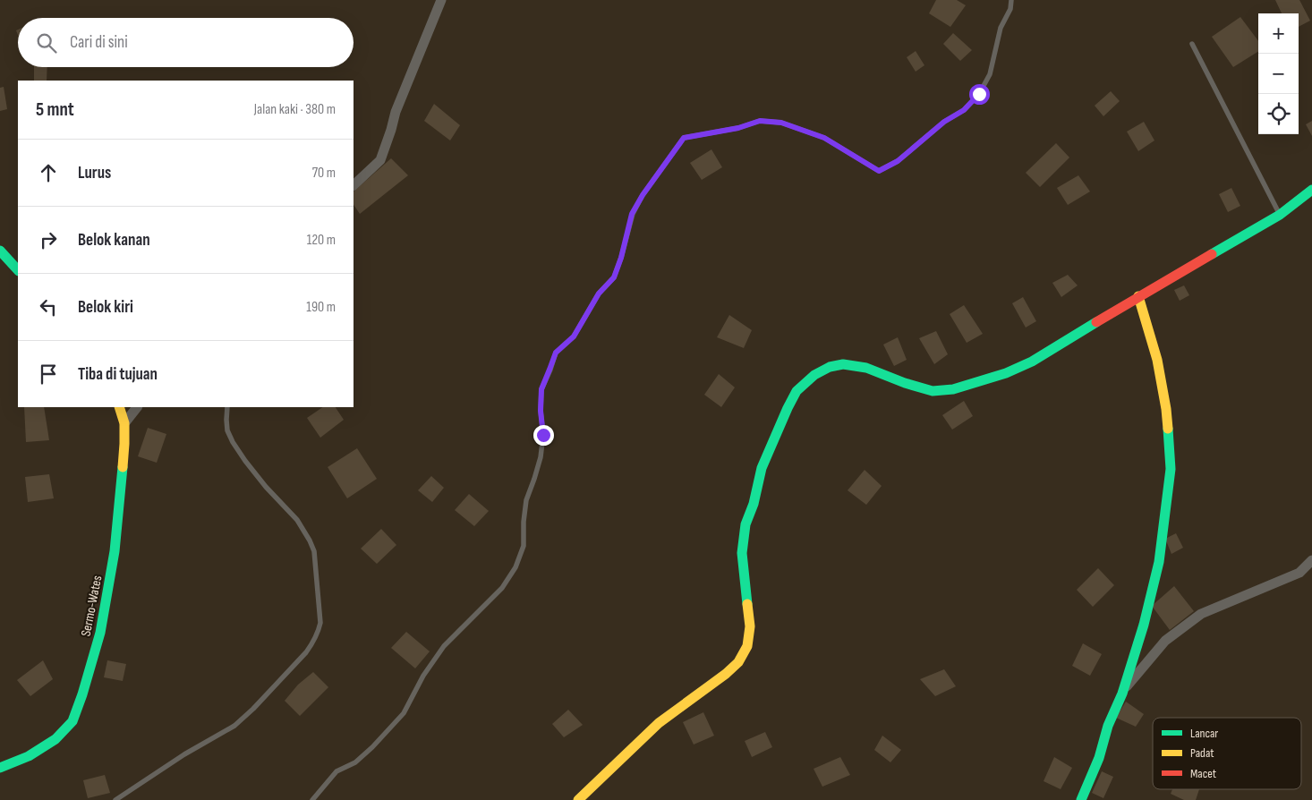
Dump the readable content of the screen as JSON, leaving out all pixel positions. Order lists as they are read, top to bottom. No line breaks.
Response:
{"streets":{"street":["Sermo-Wates"]},"legend":["Lancar","Padat","Macet"],"page":{"map_buttons":["+","−"],"search":"Cari di sini","heading":["5 mnt","Jalan kaki · 380 m"],"list":[["Lurus","70 m"],["Belok kanan","120 m"],["Belok kiri","190 m"],"Tiba di tujuan"]}}
